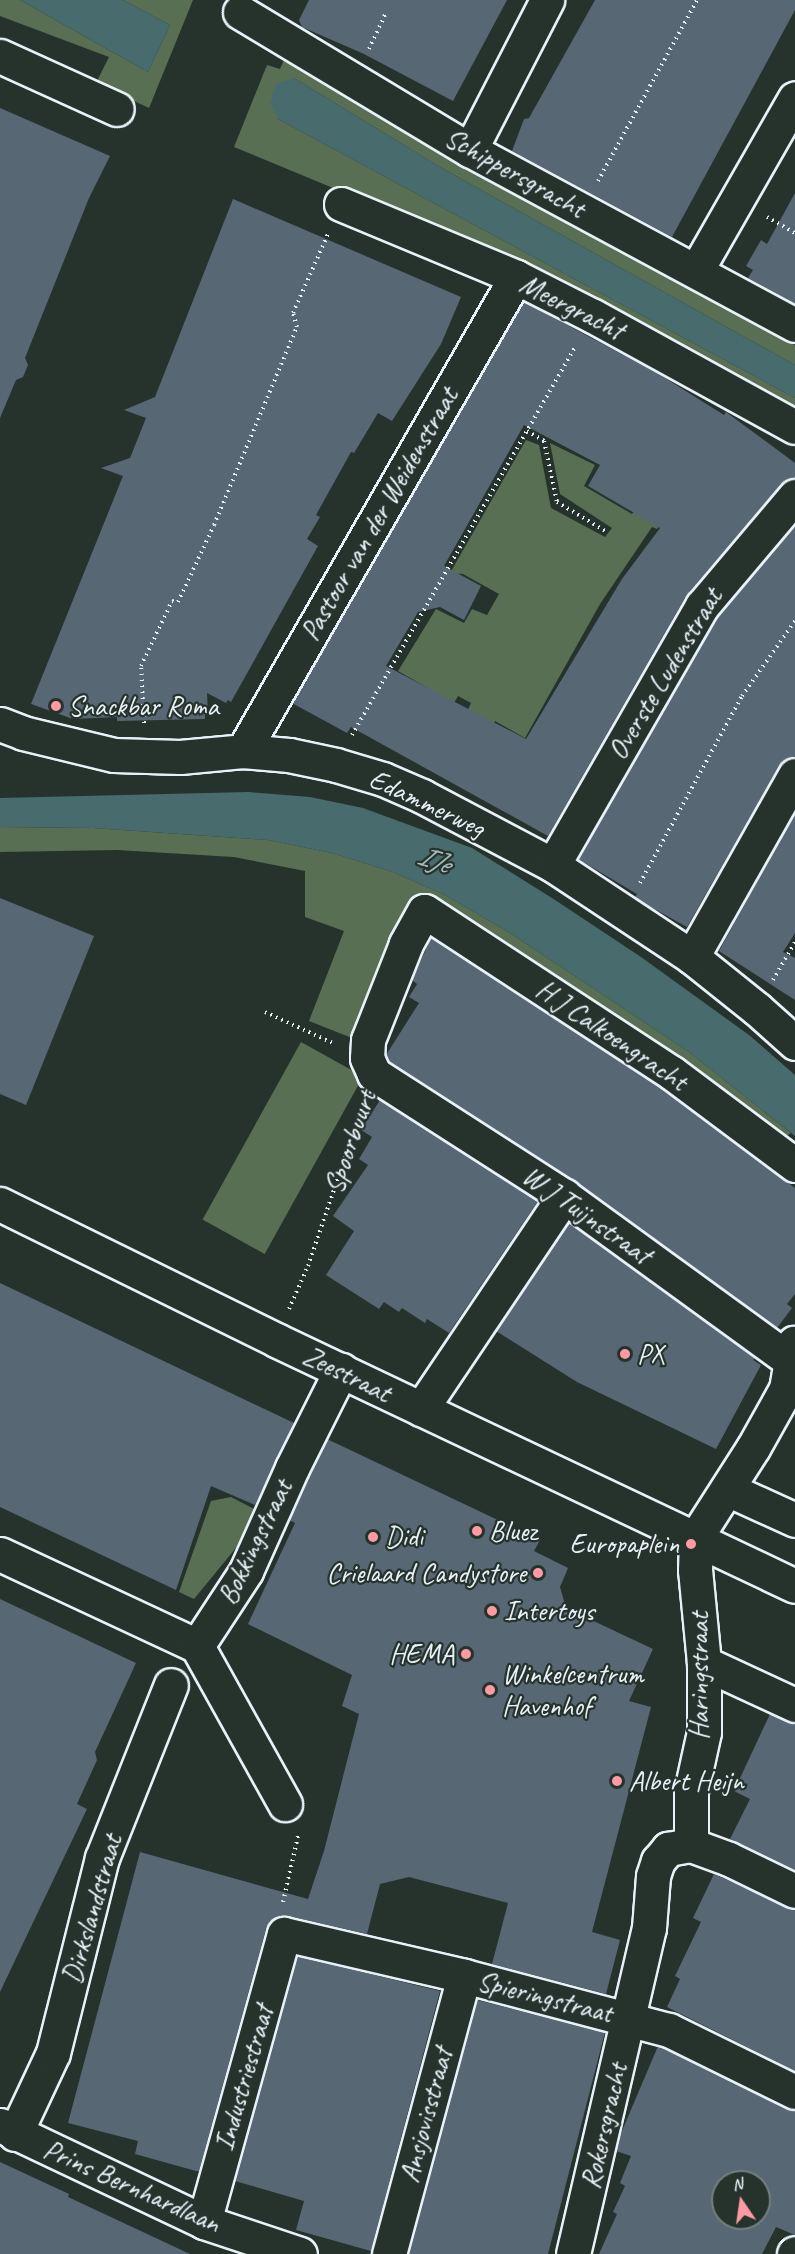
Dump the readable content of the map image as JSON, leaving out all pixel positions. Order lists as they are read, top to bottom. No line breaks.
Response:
{"streets":{"street":["Schippersgracht","Meergracht","Pastoor van der Weidenstraat","Overste Ludenstraat","Edammerweg","H J Calkoengracht","Spoorbuurt","W J Tuijnstraat","Zeestraat","Bokkingstraat","Haringstraat","Dirkslandstraat","Spieringstraat","Industriestraat","Ansjovisstraat","Rokersgracht","Prins Bernhardlaan"]},"crossings":[["Meergracht","Pastoor van der Weidenstraat"],["Pastoor van der Weidenstraat","Edammerweg"],["Overste Ludenstraat","Edammerweg"],["H J Calkoengracht","Spoorbuurt"],["Spoorbuurt","W J Tuijnstraat"],["Spoorbuurt","Zeestraat"],["Zeestraat","Bokkingstraat"],["Zeestraat","Haringstraat"],["Haringstraat","Rokersgracht"],["Dirkslandstraat","Prins Bernhardlaan"],["Spieringstraat","Industriestraat"],["Spieringstraat","Ansjovisstraat"],["Spieringstraat","Rokersgracht"],["Industriestraat","Prins Bernhardlaan"]],"water":["IJe"],"places":["Snackbar Roma","PX","Bluez","Didi","Europaplein","Crielaard Candystore","Intertoys","HEMA","Winkelcentrum Havenhof","Albert Heijn"],"north":"top"}
